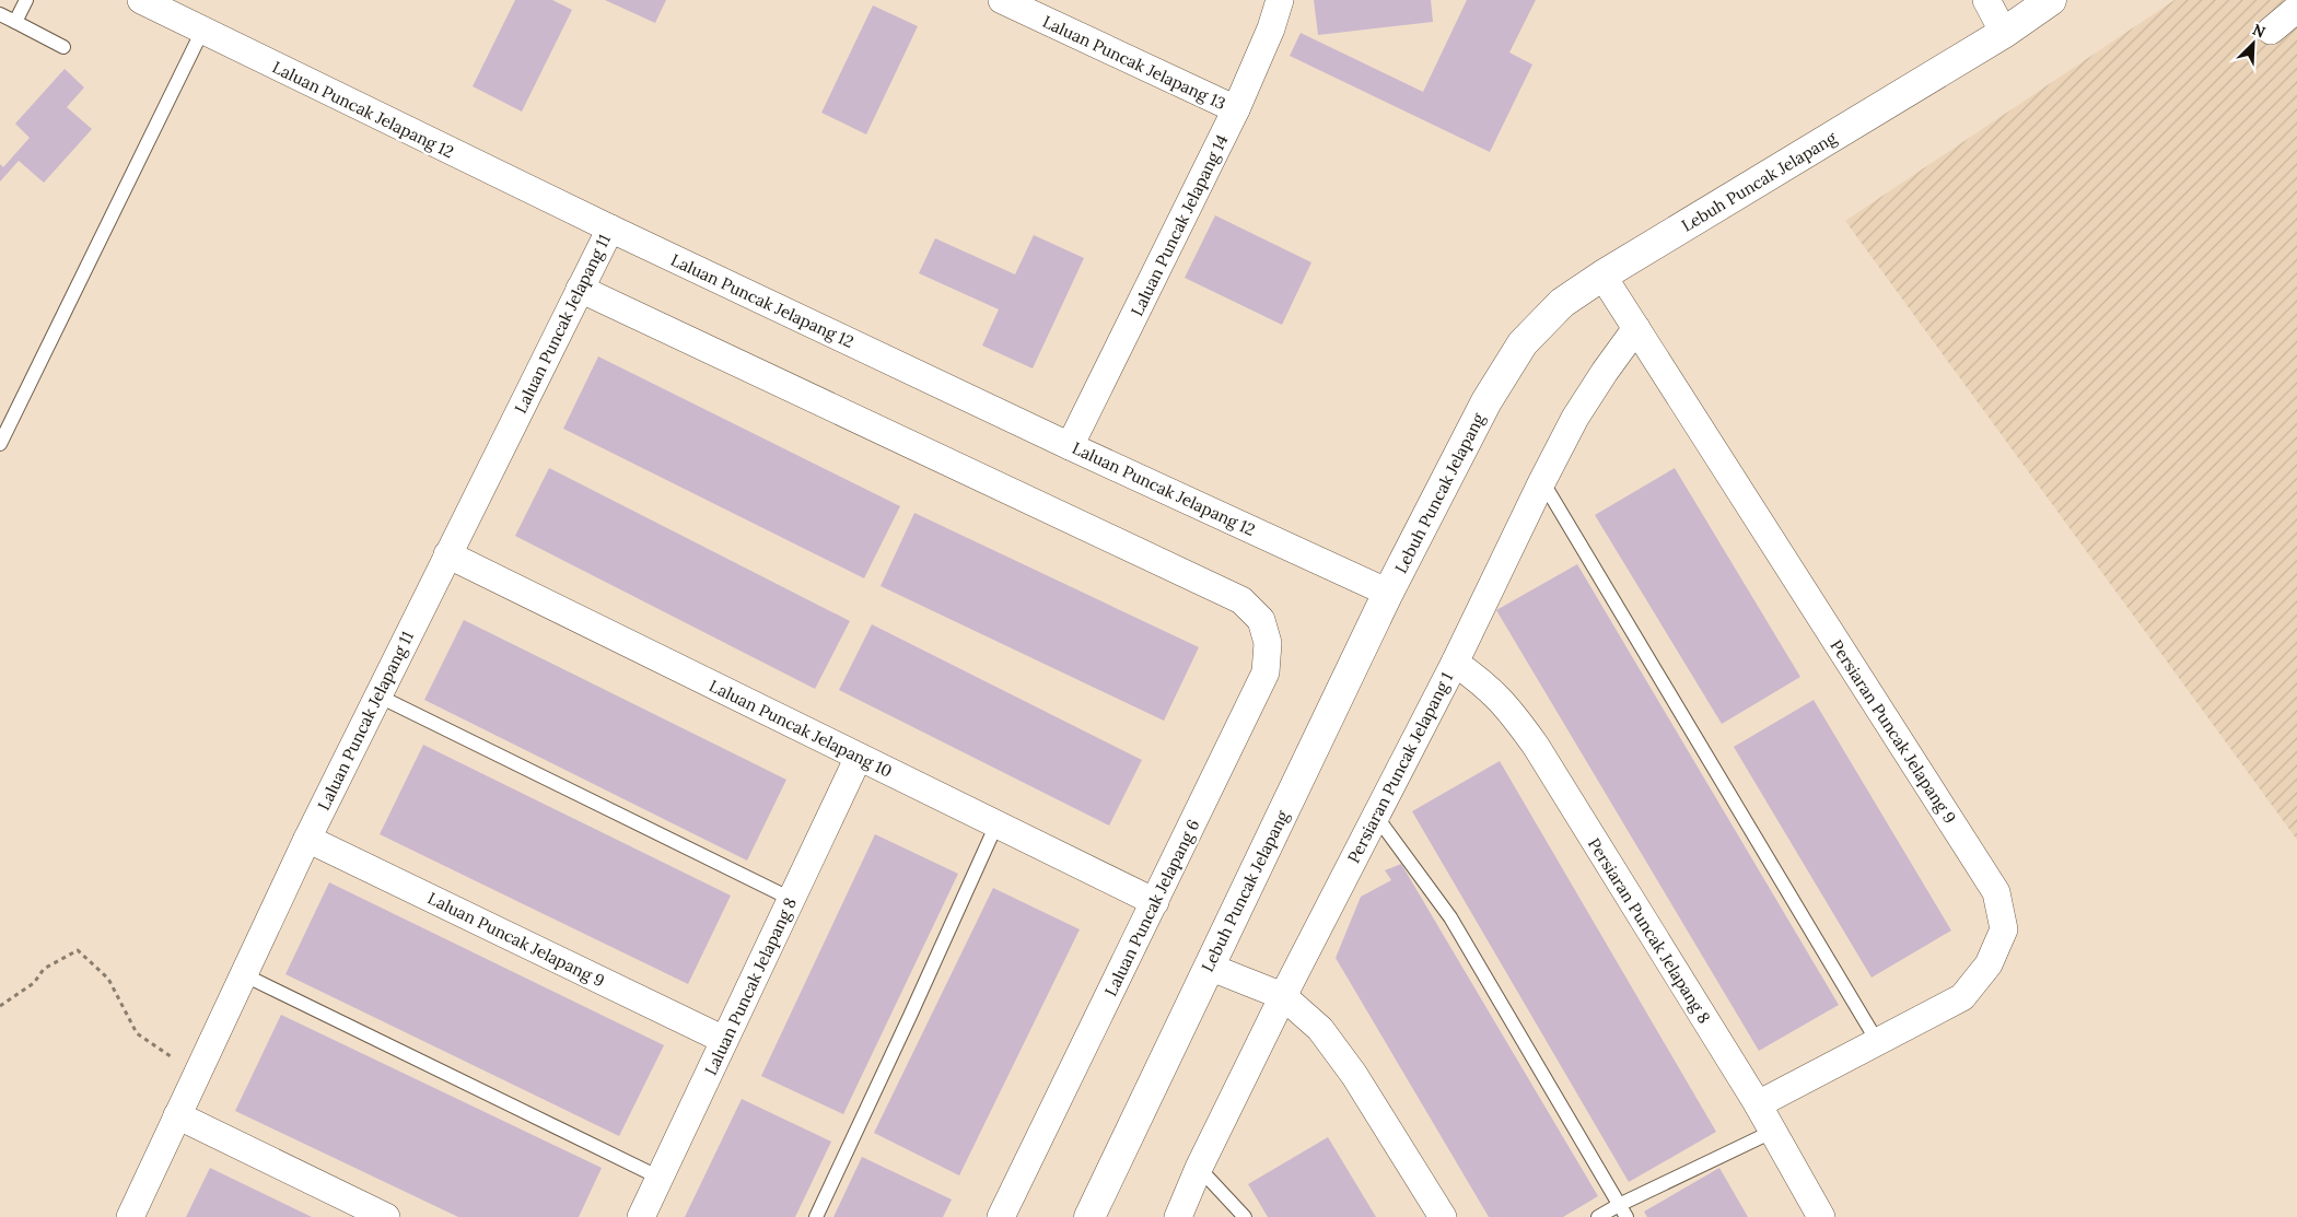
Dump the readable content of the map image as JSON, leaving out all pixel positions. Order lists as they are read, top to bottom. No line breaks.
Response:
{"streets":{"street":["Laluan Puncak Jelapang 13","Laluan Puncak Jelapang 12","Lebuh Puncak Jelapang","Laluan Puncak Jelapang 14","Laluan Puncak Jelapang 11","Laluan Puncak Jelapang 10","Persiaran Puncak Jelapang 9","Persiaran Puncak Jelapang 1","Laluan Puncak Jelapang 6","Persiaran Puncak Jelapang 8","Laluan Puncak Jelapang 9","Laluan Puncak Jelapang 8"]},"crossings":[["Laluan Puncak Jelapang 13","Laluan Puncak Jelapang 14"],["Laluan Puncak Jelapang 12","Lebuh Puncak Jelapang"],["Laluan Puncak Jelapang 12","Laluan Puncak Jelapang 14"],["Laluan Puncak Jelapang 12","Laluan Puncak Jelapang 11"],["Lebuh Puncak Jelapang","Persiaran Puncak Jelapang 9"],["Laluan Puncak Jelapang 11","Laluan Puncak Jelapang 10"],["Laluan Puncak Jelapang 11","Laluan Puncak Jelapang 6"],["Laluan Puncak Jelapang 11","Laluan Puncak Jelapang 9"],["Laluan Puncak Jelapang 10","Laluan Puncak Jelapang 6"],["Laluan Puncak Jelapang 10","Laluan Puncak Jelapang 8"],["Persiaran Puncak Jelapang 9","Persiaran Puncak Jelapang 1"],["Persiaran Puncak Jelapang 9","Persiaran Puncak Jelapang 8"],["Persiaran Puncak Jelapang 1","Persiaran Puncak Jelapang 8"],["Laluan Puncak Jelapang 9","Laluan Puncak Jelapang 8"]],"north":"top right"}
